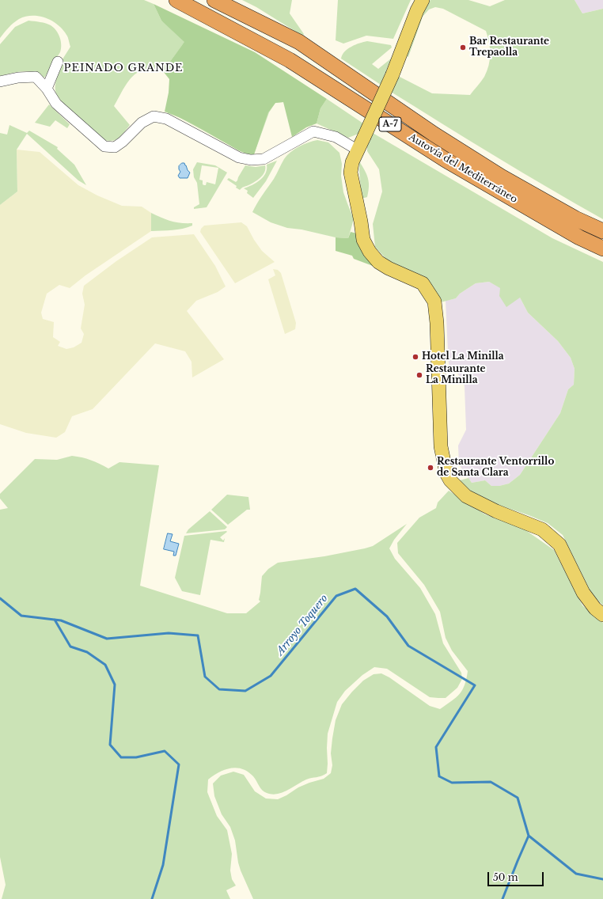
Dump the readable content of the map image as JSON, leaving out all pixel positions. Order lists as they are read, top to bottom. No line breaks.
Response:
{"streets":{"highway":["A-7","Autovía del Mediterráneo"]},"districts":["PEINADO GRANDE"],"water":["Arroyo Toquero"],"places":["Bar Restaurante Trepaolla","Hotel La Minilla","Restaurante La Minilla","Restaurante Ventorrillo de Santa Clara"],"scale_bar":"50 m"}
